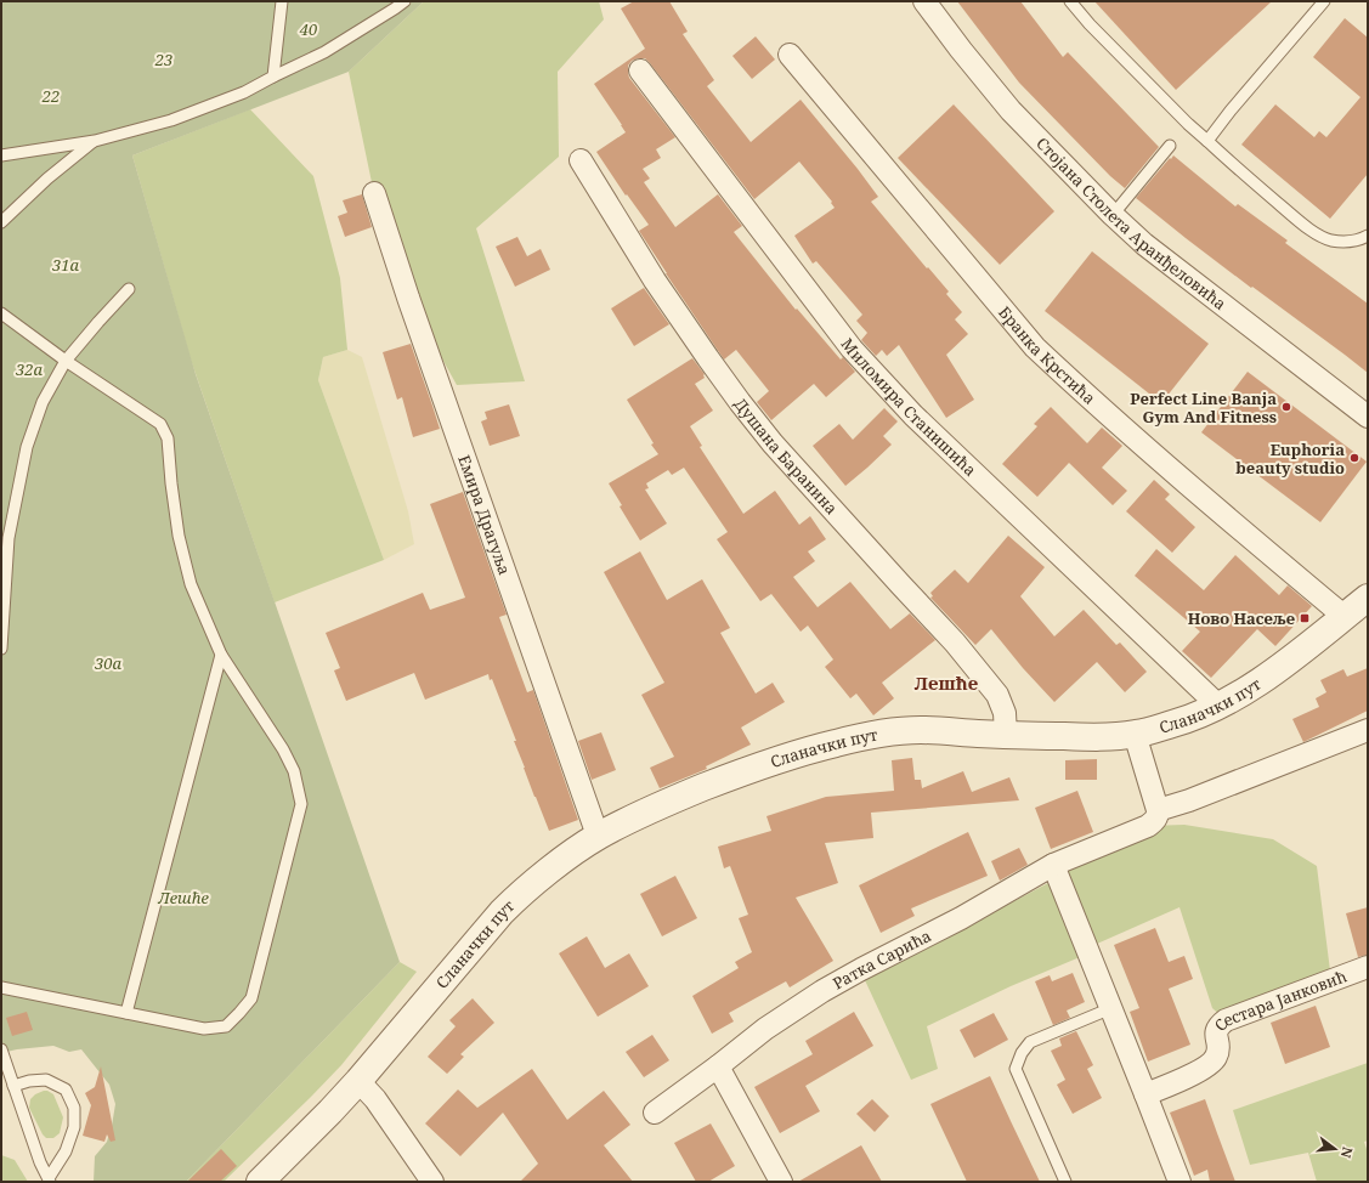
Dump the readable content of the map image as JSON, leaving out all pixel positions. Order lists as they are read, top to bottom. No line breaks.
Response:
{"streets":{"street":["Стојана Столета Аранђеловића","Бранка Крстића","Миломира Станишића","Душана Баранина","Емира Драгуља","Сланачки пут","Ратка Сарића","Сестара Јанковић"]},"crossings":[["Бранка Крстића","Сланачки пут"],["Миломира Станишића","Сланачки пут"],["Душана Баранина","Сланачки пут"],["Емира Драгуља","Сланачки пут"]],"districts":["Лешће"],"parks":["40","23","22","31a","32a","30a","Лешће"],"places":{"other":["Perfect Line Banja Gym And Fitness","Euphoria beauty studio"],"transit":["Ново Насеље"]},"north":"right"}
